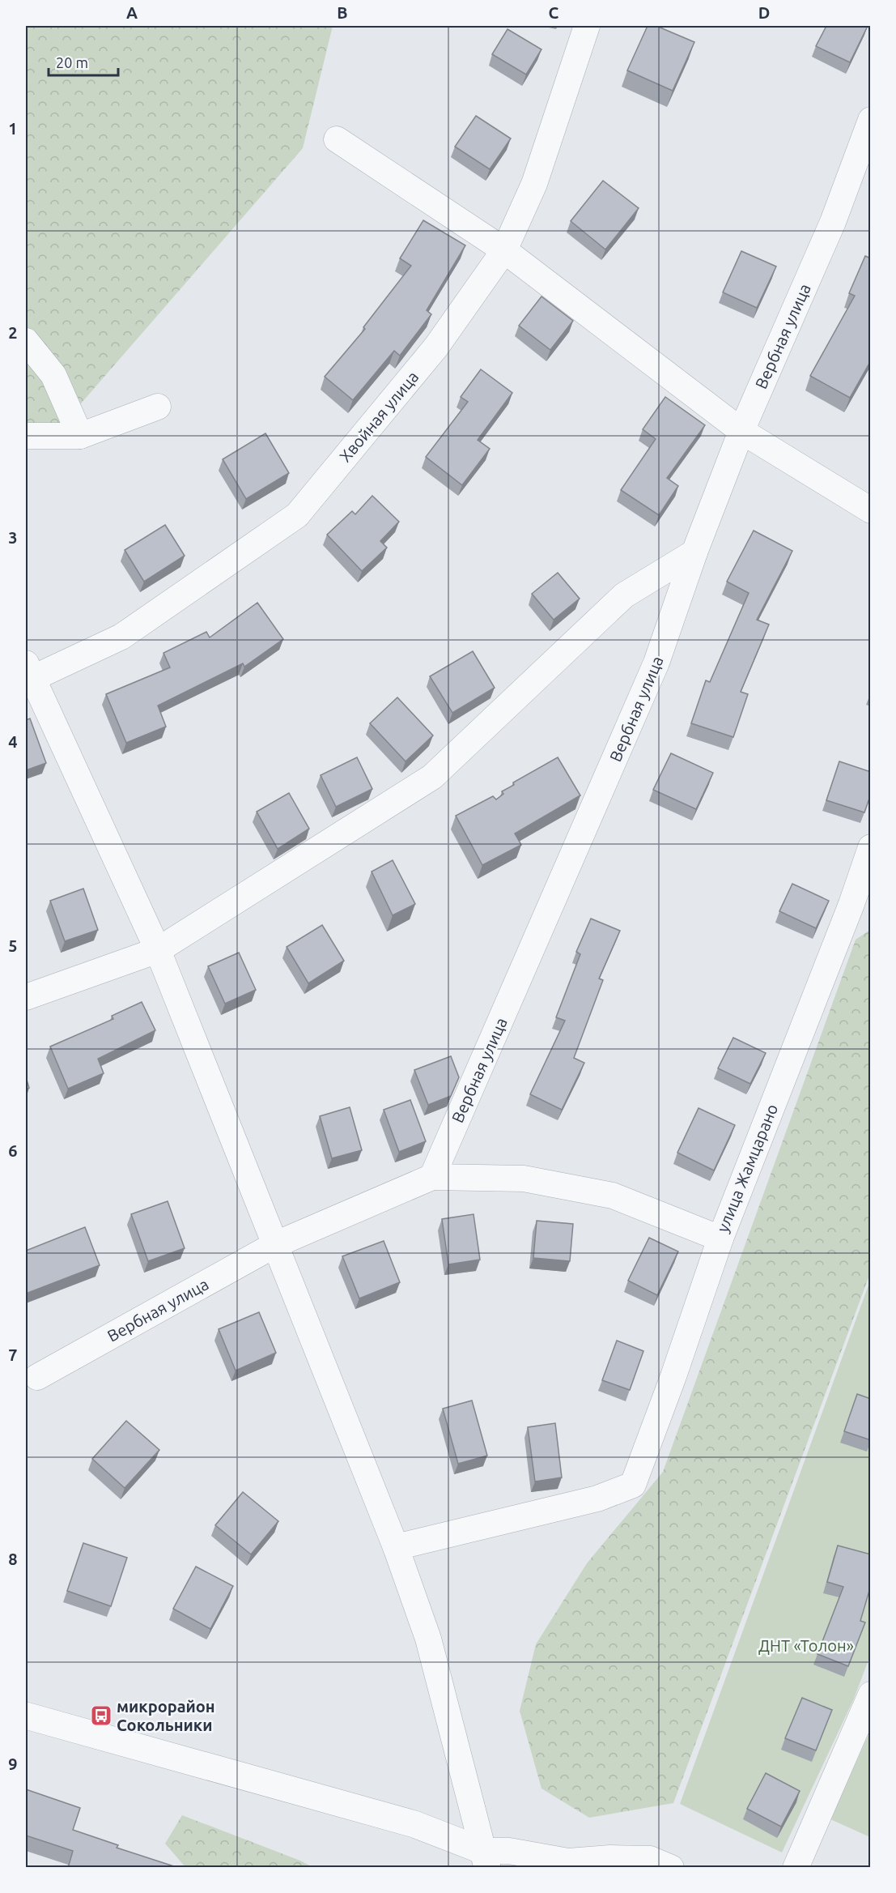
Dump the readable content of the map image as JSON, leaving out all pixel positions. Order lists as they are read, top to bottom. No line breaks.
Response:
{"streets":{"street":["Вербная улица","Хвойная улица","улица Жамцарано"]},"crossings":[["Вербная улица","улица Жамцарано"]],"parks":["ДНТ «Толон»"],"places":{"bus stop":["микрорайон Сокольники"]},"scale_bar":"20 m","grid":{"columns":["A","B","C","D"],"rows":["1","2","3","4","5","6","7","8","9"]}}
